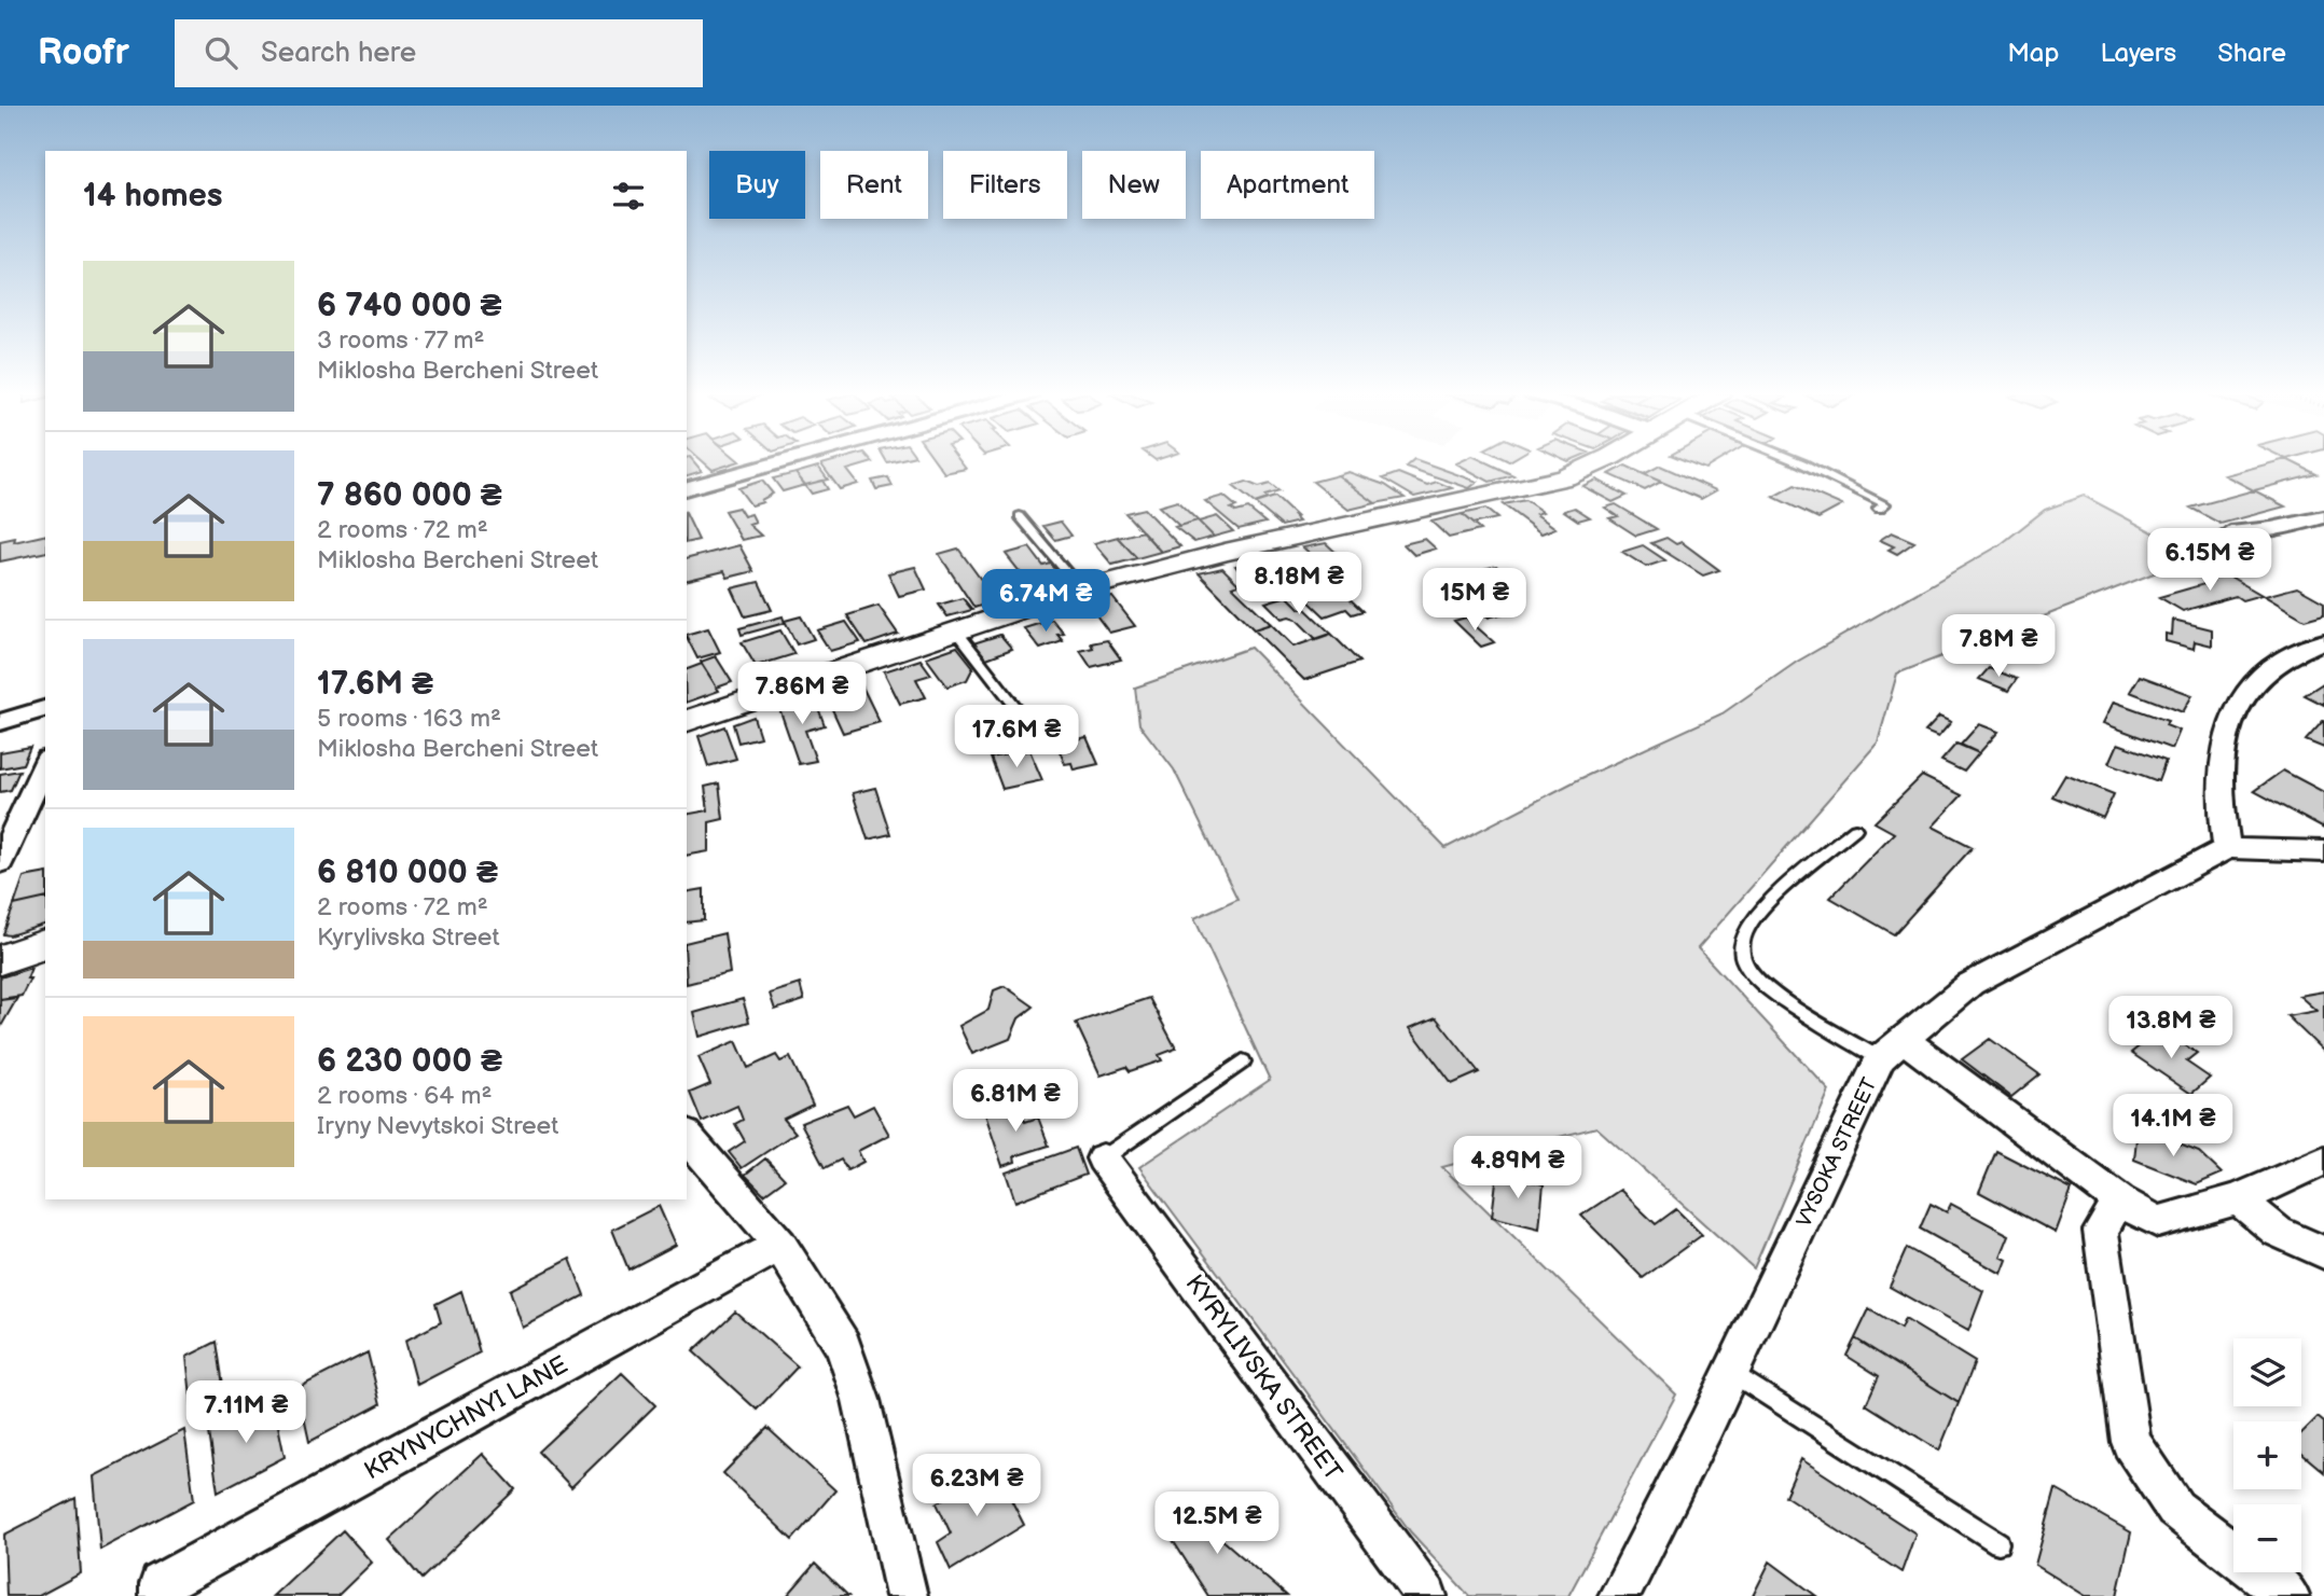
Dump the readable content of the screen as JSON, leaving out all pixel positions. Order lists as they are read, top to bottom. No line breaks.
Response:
{"streets":{"street":["VYSOKA STREET","KYRYLIVSKA STREET","KRYNYCHNYI LANE"]},"page":{"header":"Roofr","search":"Search here","nav":["Map","Layers","Share"],"chip":["Buy","Rent","Filters","New","Apartment"],"heading":"14 homes","list":[{"name":"6 740 000 ₴","note":"3 rooms · 77 m² · Miklosha Bercheni Street"},{"name":"7 860 000 ₴","note":"2 rooms · 72 m² · Miklosha Bercheni Street"},{"name":"17.6M ₴","note":"5 rooms · 163 m² · Miklosha Bercheni Street"},{"name":"6 810 000 ₴","note":"2 rooms · 72 m² · Kyrylivska Street"},{"name":"6 230 000 ₴","note":"2 rooms · 64 m² · Iryny Nevytskoi Street"}],"price":["6.15M ₴","8.18M ₴","15M ₴","6.74M ₴","7.8M ₴","7.86M ₴","17.6M ₴","13.8M ₴","6.81M ₴","14.1M ₴","4.89M ₴","7.11M ₴","6.23M ₴","12.5M ₴"],"map_buttons":["+","−"]}}
